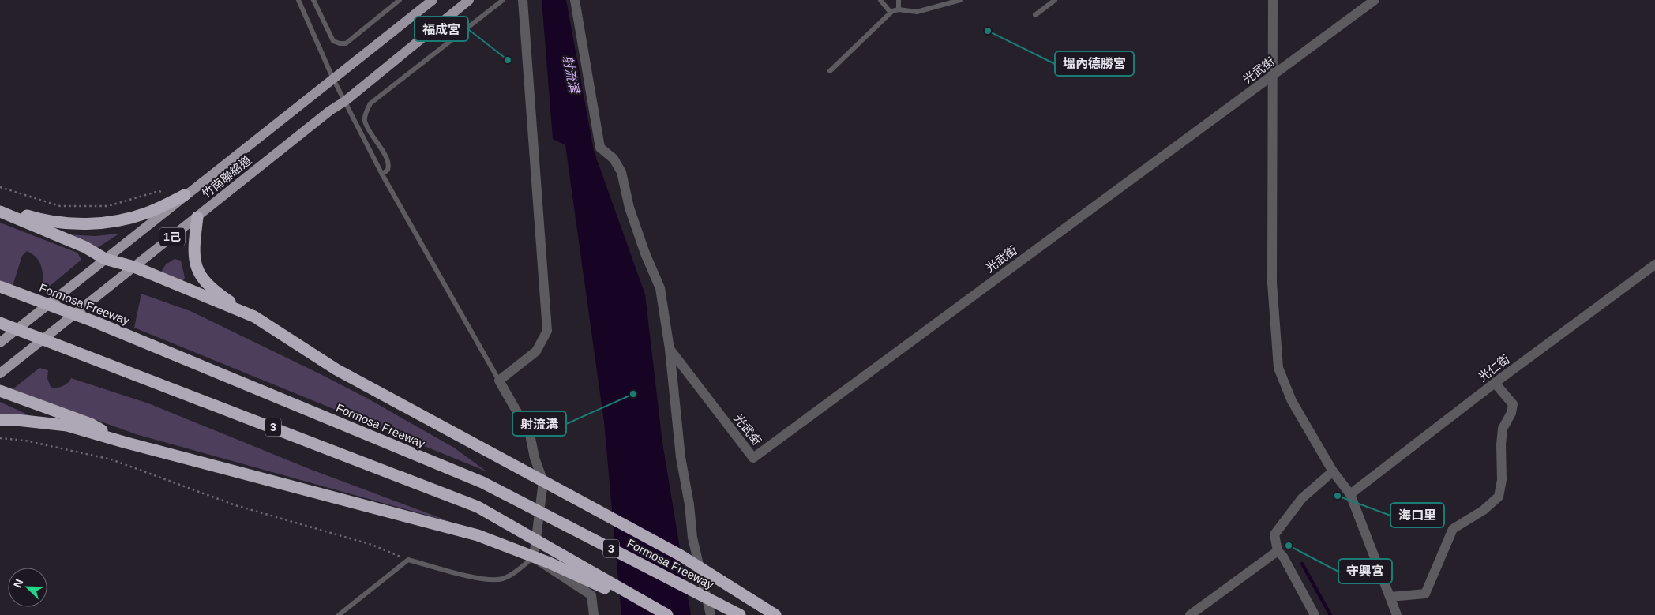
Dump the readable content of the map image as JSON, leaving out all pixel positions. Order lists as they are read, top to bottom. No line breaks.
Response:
{"streets":{"highway":["Formosa Freeway","3"],"main road":["竹南聯絡道","1己"],"street":["光武街","光仁街"]},"water":["射流溝"],"places":["塭內德勝宮","福成宮","射流溝","海口里","守興宮"],"north":"top left"}
